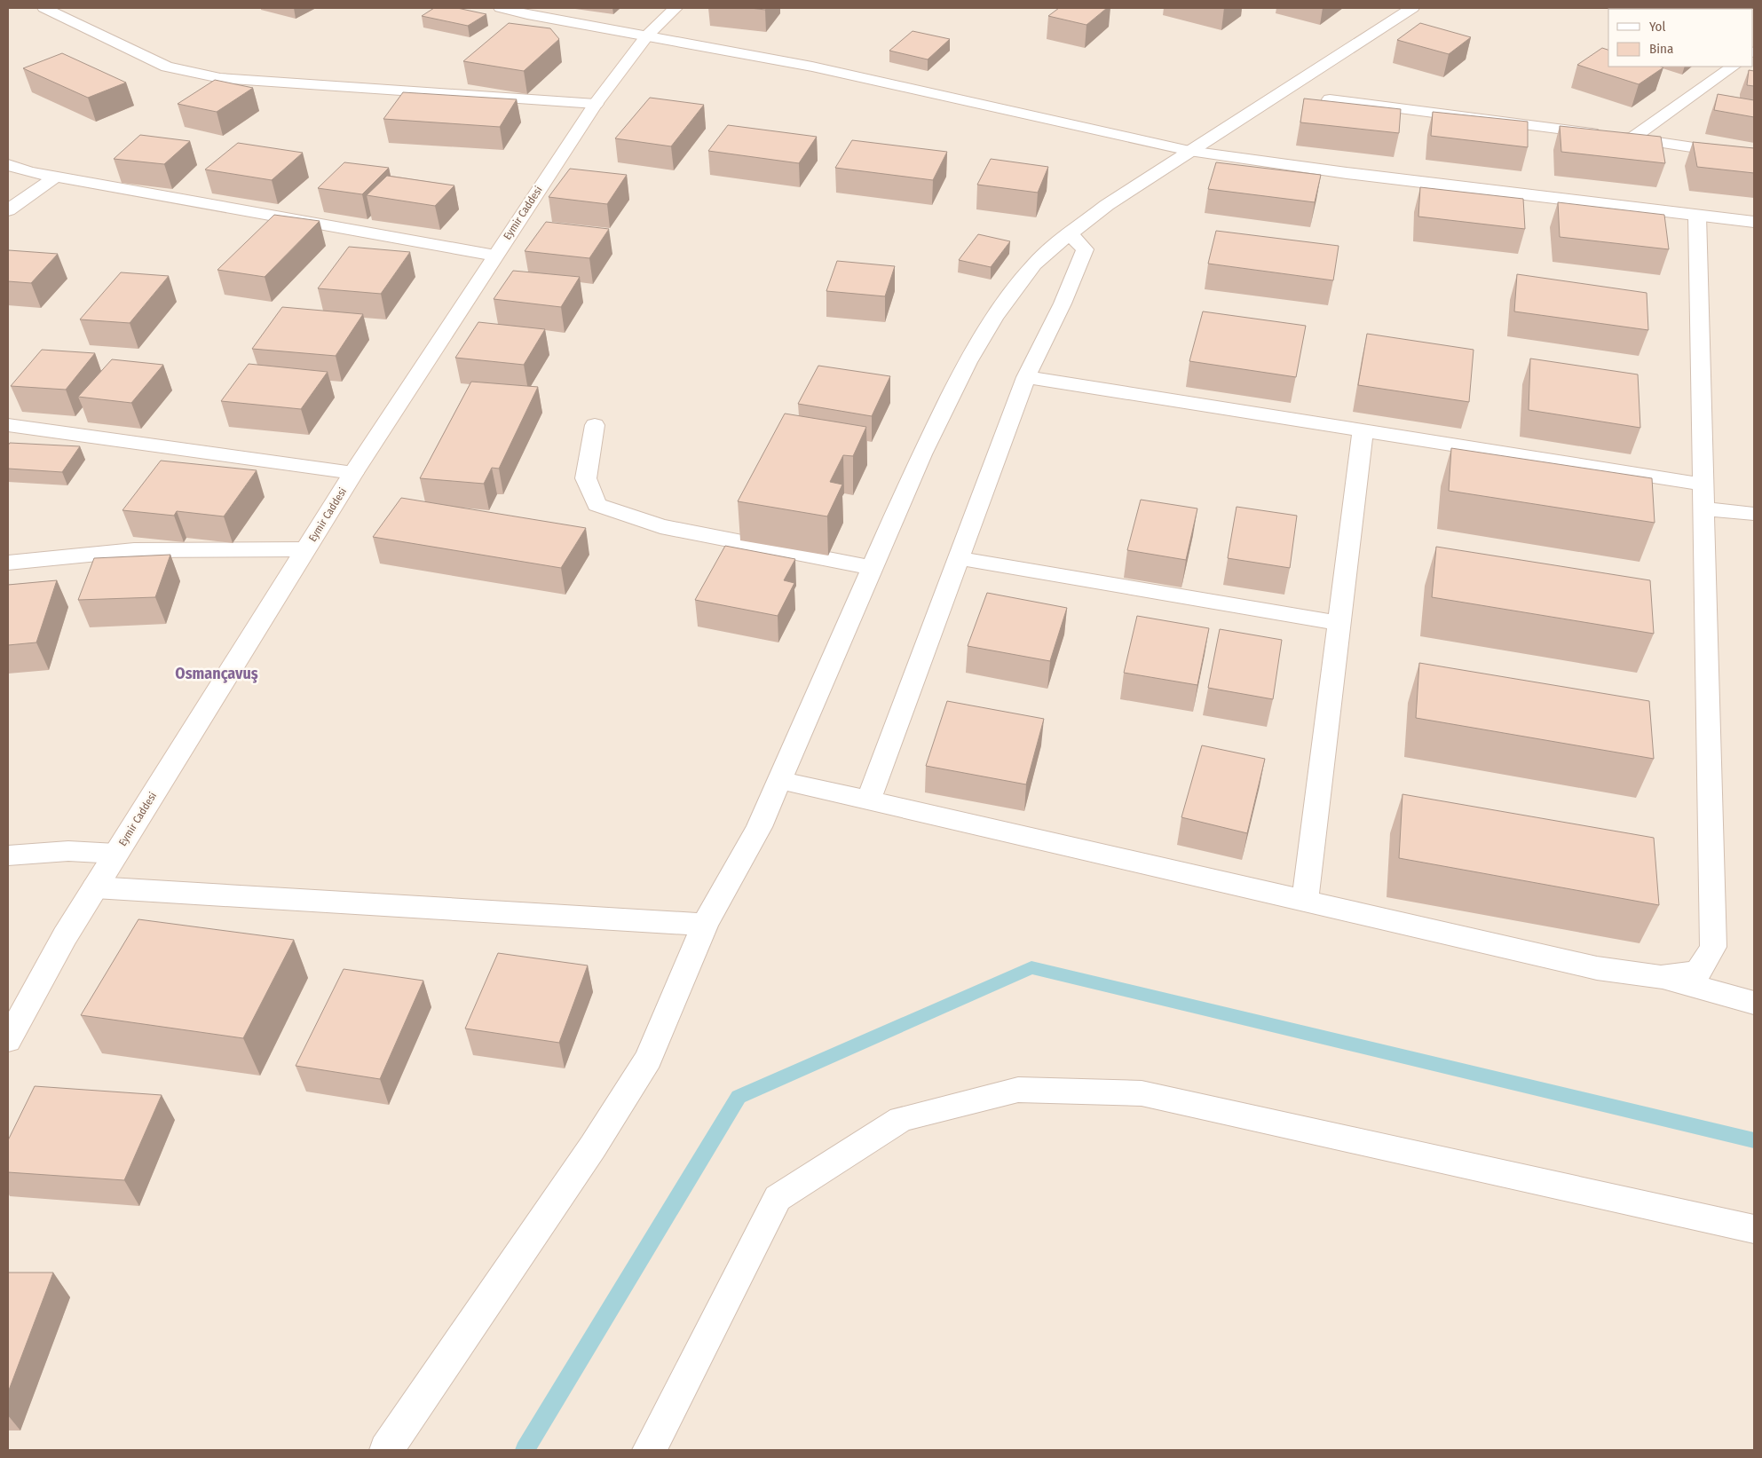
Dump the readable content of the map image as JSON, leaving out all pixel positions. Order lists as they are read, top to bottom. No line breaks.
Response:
{"streets":{"street":["Eymir Caddesi"]},"districts":["Osmançavuş"],"legend":["Yol","Bina"]}
